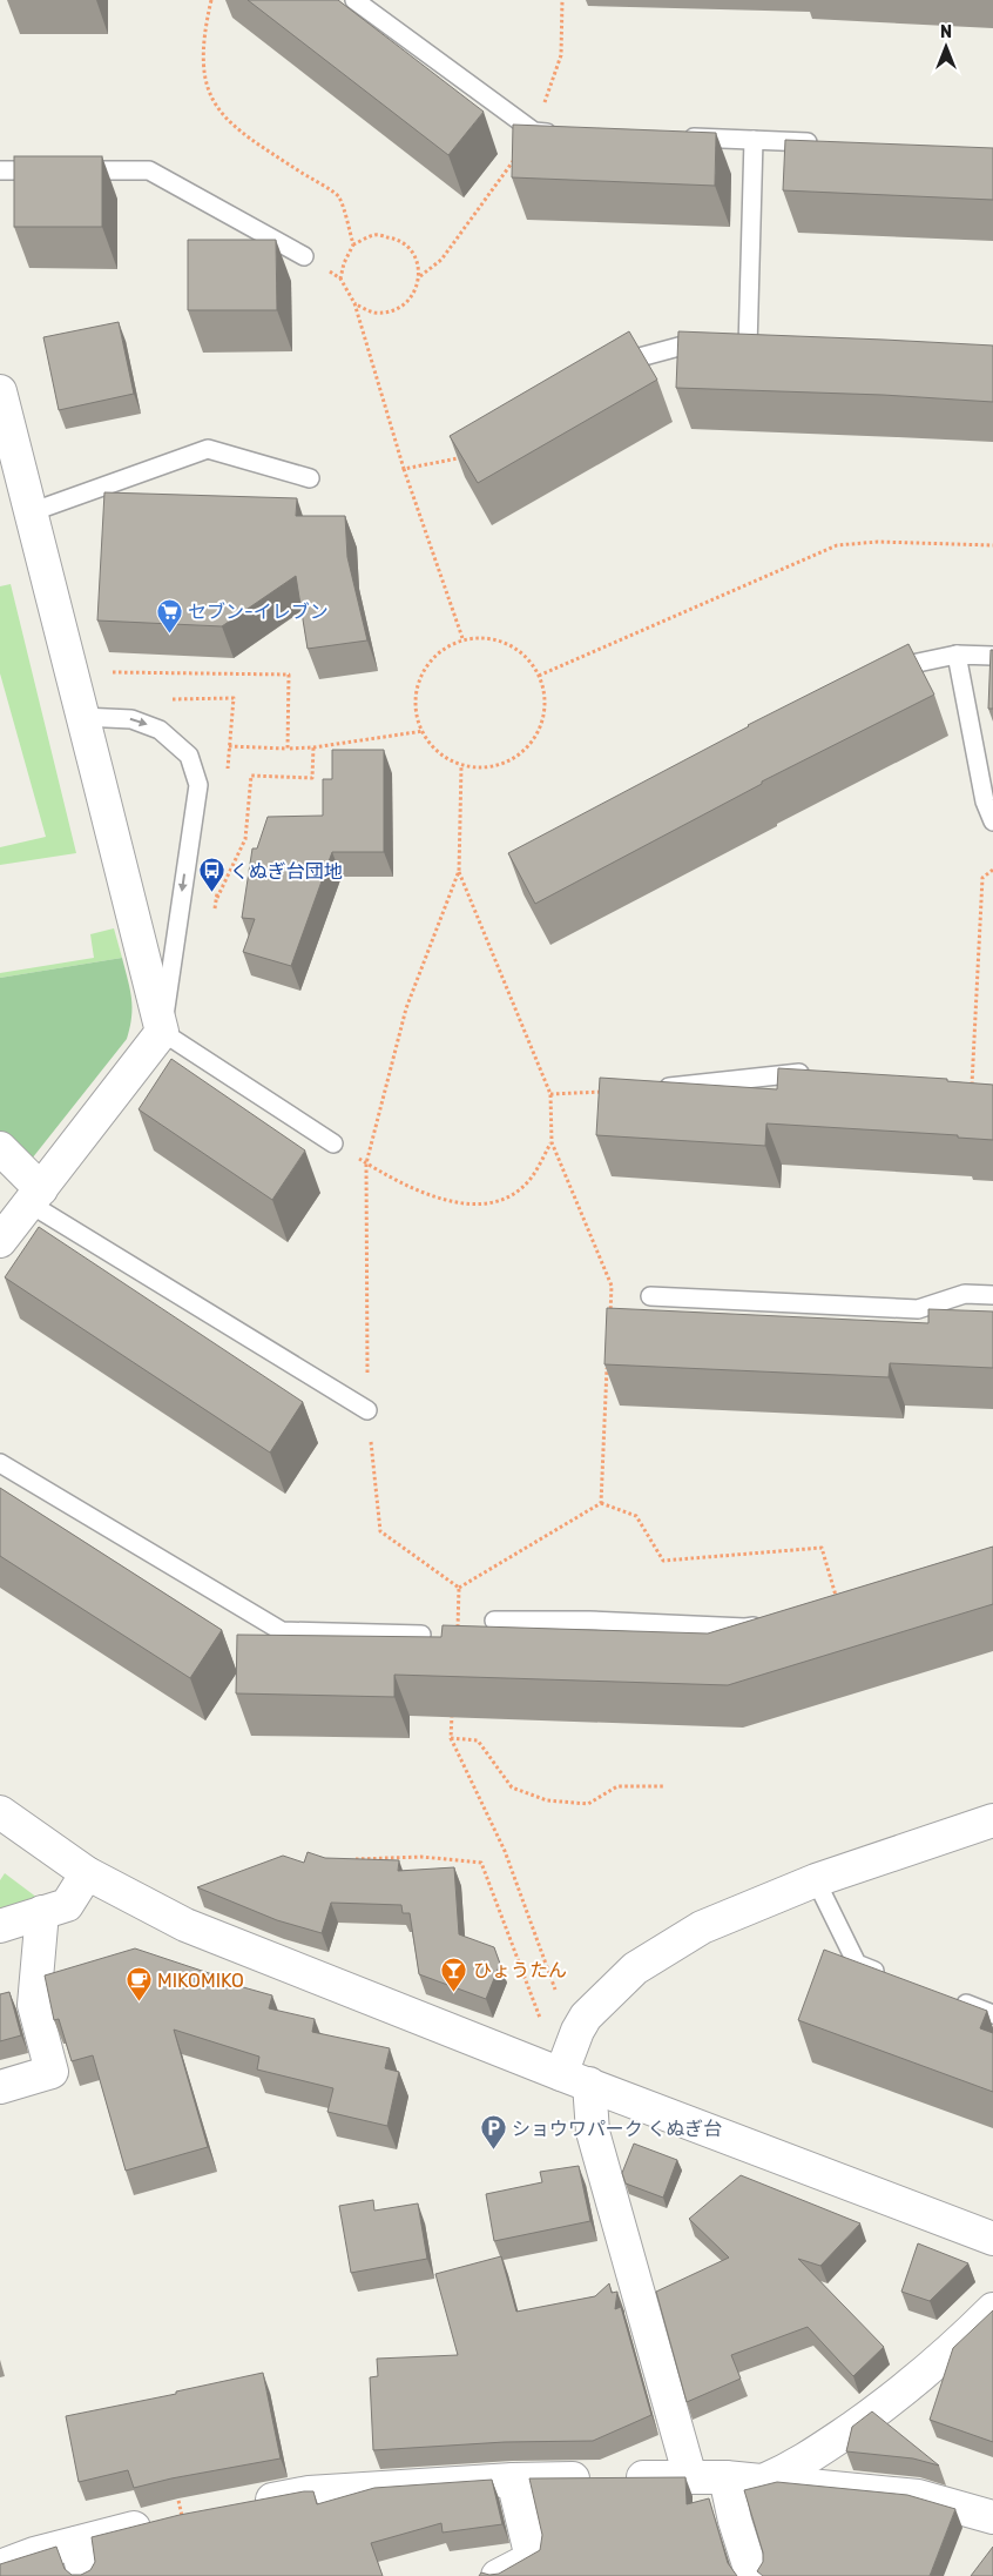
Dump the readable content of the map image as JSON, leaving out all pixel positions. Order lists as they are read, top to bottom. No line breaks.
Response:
{"places":{"supermarket":["セブン-イレブン"],"bus stop":["くぬぎ台団地"],"bar":["ひょうたん"],"cafe":["MIKOMIKO"],"parking":["ショウワパーク くぬぎ台"]},"north":"top"}
